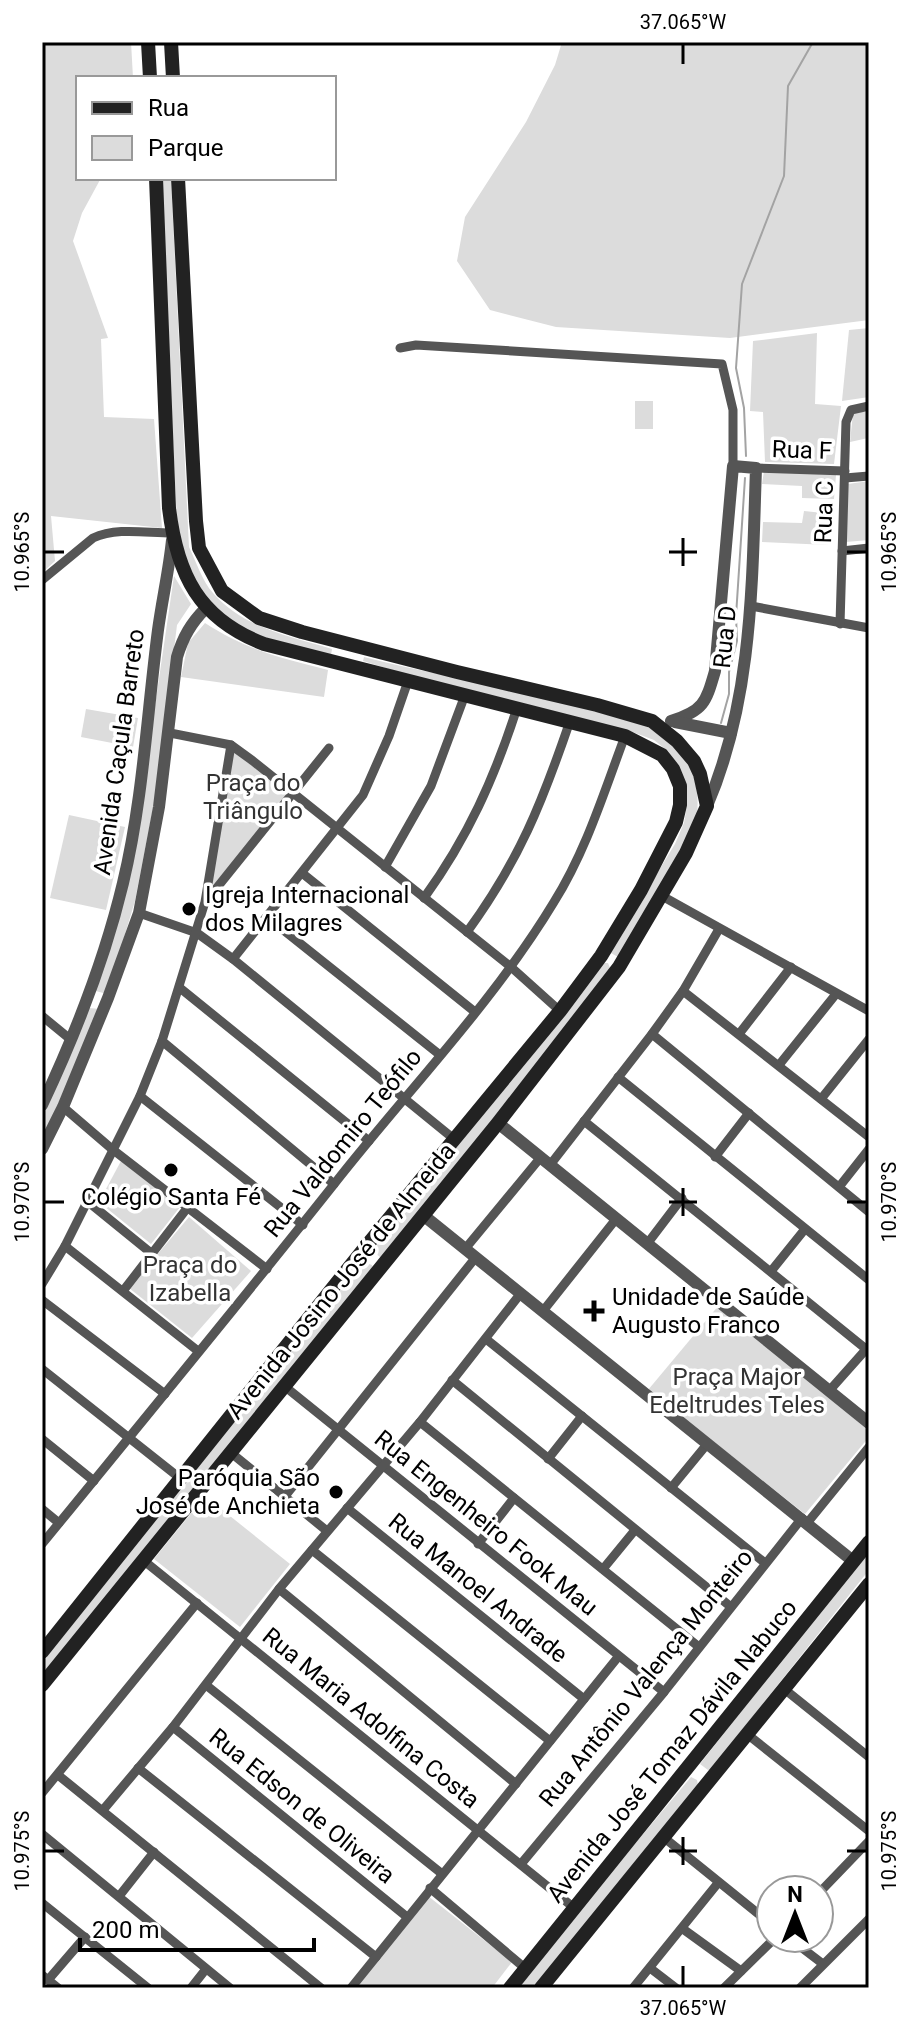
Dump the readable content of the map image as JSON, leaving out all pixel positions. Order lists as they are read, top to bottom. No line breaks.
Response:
{"streets":{"main road":["Avenida Josino José de Almeida","Avenida José Tomaz Dávila Nabuco"],"street":["Rua F","Rua C","Rua D","Avenida Caçula Barreto","Rua Valdomiro Teófilo","Rua Engenheiro Fook Mau","Rua Manoel Andrade","Rua Antônio Valença Monteiro","Rua Maria Adolfina Costa","Rua Edson de Oliveira"]},"crossings":[["Rua F","Rua C"],["Rua F","Rua D"],["Rua D","Avenida Josino José de Almeida"],["Rua Valdomiro Teófilo","Avenida Josino José de Almeida"],["Avenida Josino José de Almeida","Rua Engenheiro Fook Mau"],["Avenida Josino José de Almeida","Rua Maria Adolfina Costa"],["Rua Engenheiro Fook Mau","Rua Antônio Valença Monteiro"],["Rua Antônio Valença Monteiro","Rua Maria Adolfina Costa"],["Rua Maria Adolfina Costa","Avenida José Tomaz Dávila Nabuco"]],"parks":["Praça do Triângulo","Praça do Izabella","Praça Major Edeltrudes Teles"],"places":{"other":["Igreja Internacional dos Milagres","Colégio Santa Fé","Paróquia São José de Anchieta"],"health":["Unidade de Saúde Augusto Franco"]},"legend":["Rua","Parque"],"scale_bar":"200 m","north":"top","coordinates":["37.065°W","10.965°S","10.970°S","10.975°S"]}
